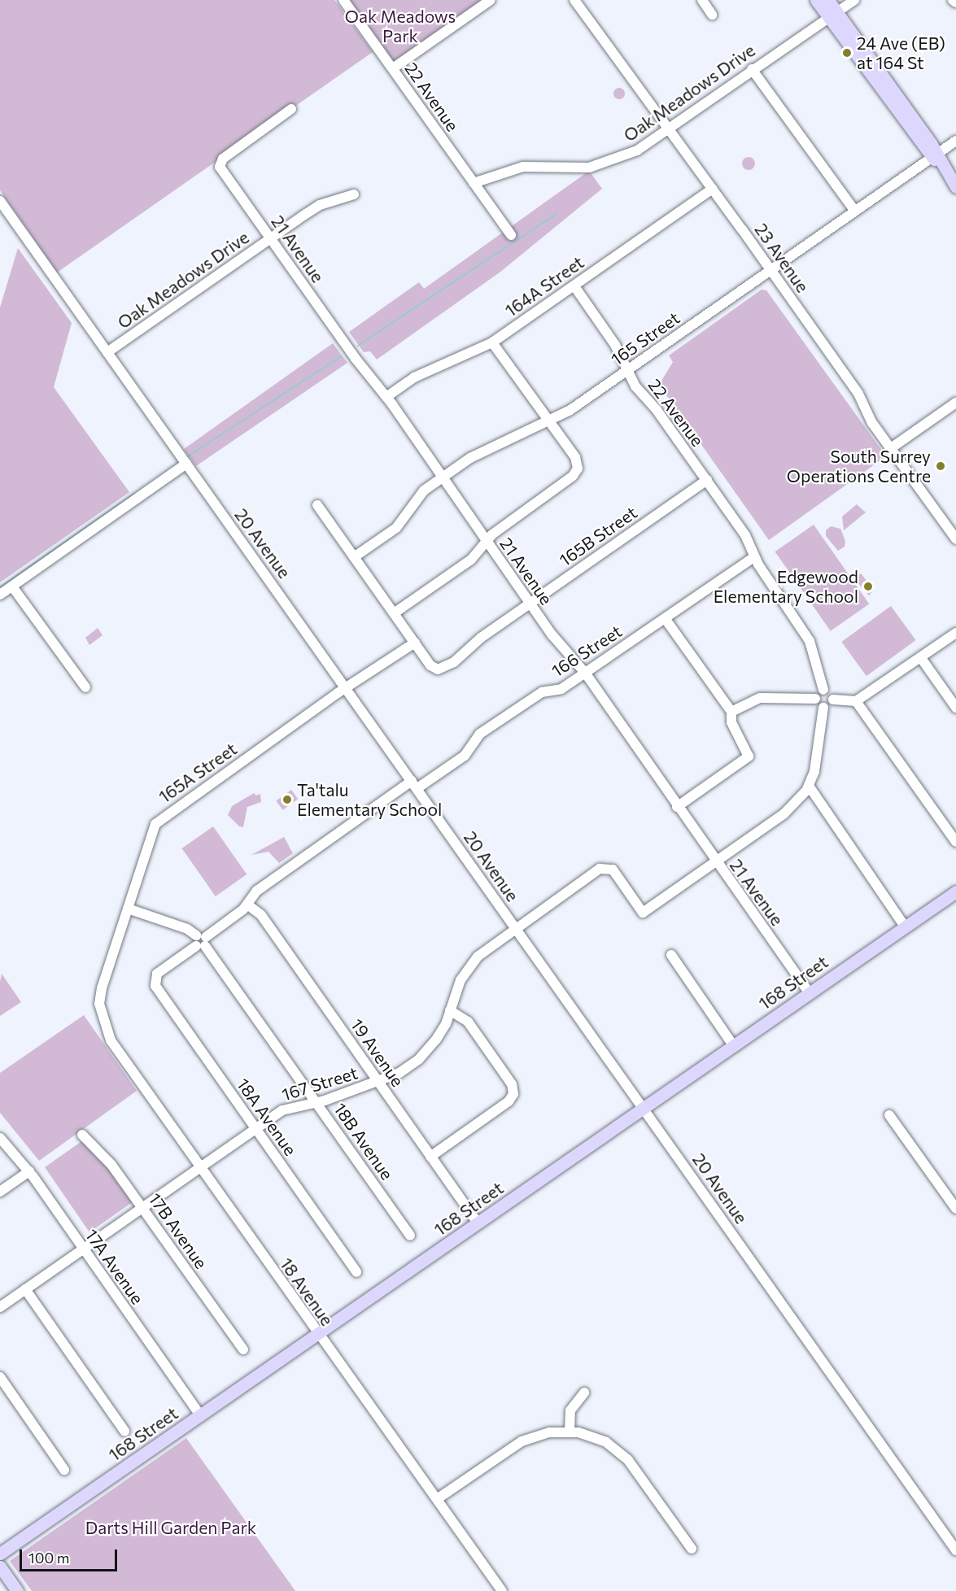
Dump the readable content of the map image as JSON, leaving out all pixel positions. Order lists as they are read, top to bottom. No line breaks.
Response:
{"streets":{"main road":["168 Street"],"street":["Oak Meadows Drive","22 Avenue","21 Avenue","23 Avenue","164A Street","165 Street","165B Street","20 Avenue","166 Street","165A Street","19 Avenue","167 Street","18A Avenue","18B Avenue","17B Avenue","17A Avenue","18 Avenue"]},"crossings":[["Oak Meadows Drive","22 Avenue"],["Oak Meadows Drive","21 Avenue"],["Oak Meadows Drive","23 Avenue"],["Oak Meadows Drive","20 Avenue"],["22 Avenue","164A Street"],["22 Avenue","165 Street"],["22 Avenue","165B Street"],["22 Avenue","166 Street"],["21 Avenue","164A Street"],["21 Avenue","165 Street"],["21 Avenue","165B Street"],["21 Avenue","166 Street"],["21 Avenue","168 Street"],["21 Avenue","167 Street"],["23 Avenue","164A Street"],["23 Avenue","165 Street"],["165B Street","165A Street"],["20 Avenue","166 Street"],["20 Avenue","165A Street"],["20 Avenue","168 Street"],["20 Avenue","167 Street"],["166 Street","19 Avenue"],["166 Street","18A Avenue"],["166 Street","18B Avenue"],["165A Street","18B Avenue"],["165A Street","18 Avenue"],["168 Street","19 Avenue"],["168 Street","17A Avenue"],["168 Street","18 Avenue"],["19 Avenue","167 Street"],["167 Street","18A Avenue"],["167 Street","18B Avenue"],["167 Street","17B Avenue"],["167 Street","17A Avenue"],["167 Street","18 Avenue"]],"parks":["Oak Meadows Park","Darts Hill Garden Park"],"places":["24 Ave (EB) at 164 St","South Surrey Operations Centre","Edgewood Elementary School","Ta'talu Elementary School"],"scale_bar":"100 m"}
